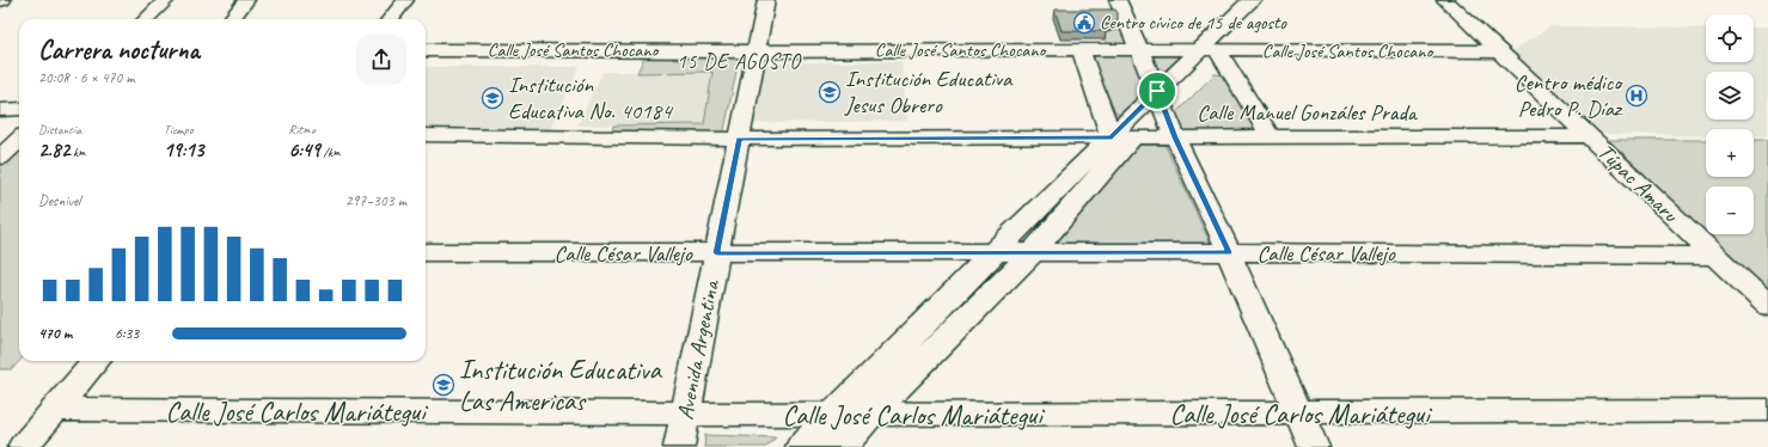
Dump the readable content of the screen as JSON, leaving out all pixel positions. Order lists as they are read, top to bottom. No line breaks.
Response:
{"streets":{"street":["Calle José Santos Chocano","Calle Manuel Gonzáles Prada","Túpac Amaru","Calle César Vallejo","Avenida Argentina","Calle José Carlos Mariátegui"]},"crossings":[["Calle José Santos Chocano","Túpac Amaru"],["Calle José Santos Chocano","Avenida Argentina"],["Calle Manuel Gonzáles Prada","Túpac Amaru"],["Calle Manuel Gonzáles Prada","Avenida Argentina"],["Túpac Amaru","Calle César Vallejo"],["Calle César Vallejo","Avenida Argentina"],["Avenida Argentina","Calle José Carlos Mariátegui"]],"districts":["15 DE AGOSTO"],"places":{"public building":["Centro cívico de 15 de agosto"],"school or university":["Institución Educativa Jesus Obrero","Institución Educativa No. 40184","Institución Educativa Las Americas"],"hospital":["Centro médico Pedro P. Díaz"]},"page":{"map_buttons":["+","−"],"heading":["Carrera nocturna","20:08 · 6 × 470 m"],"stats":[["Distancia","2.82 km"],["Tiempo","19:13"],["Ritmo","6:49 /km"]],"chart":["Desnivel","297–303 m"],"list":[{"name":"470 m","note":"6:33"}]}}
